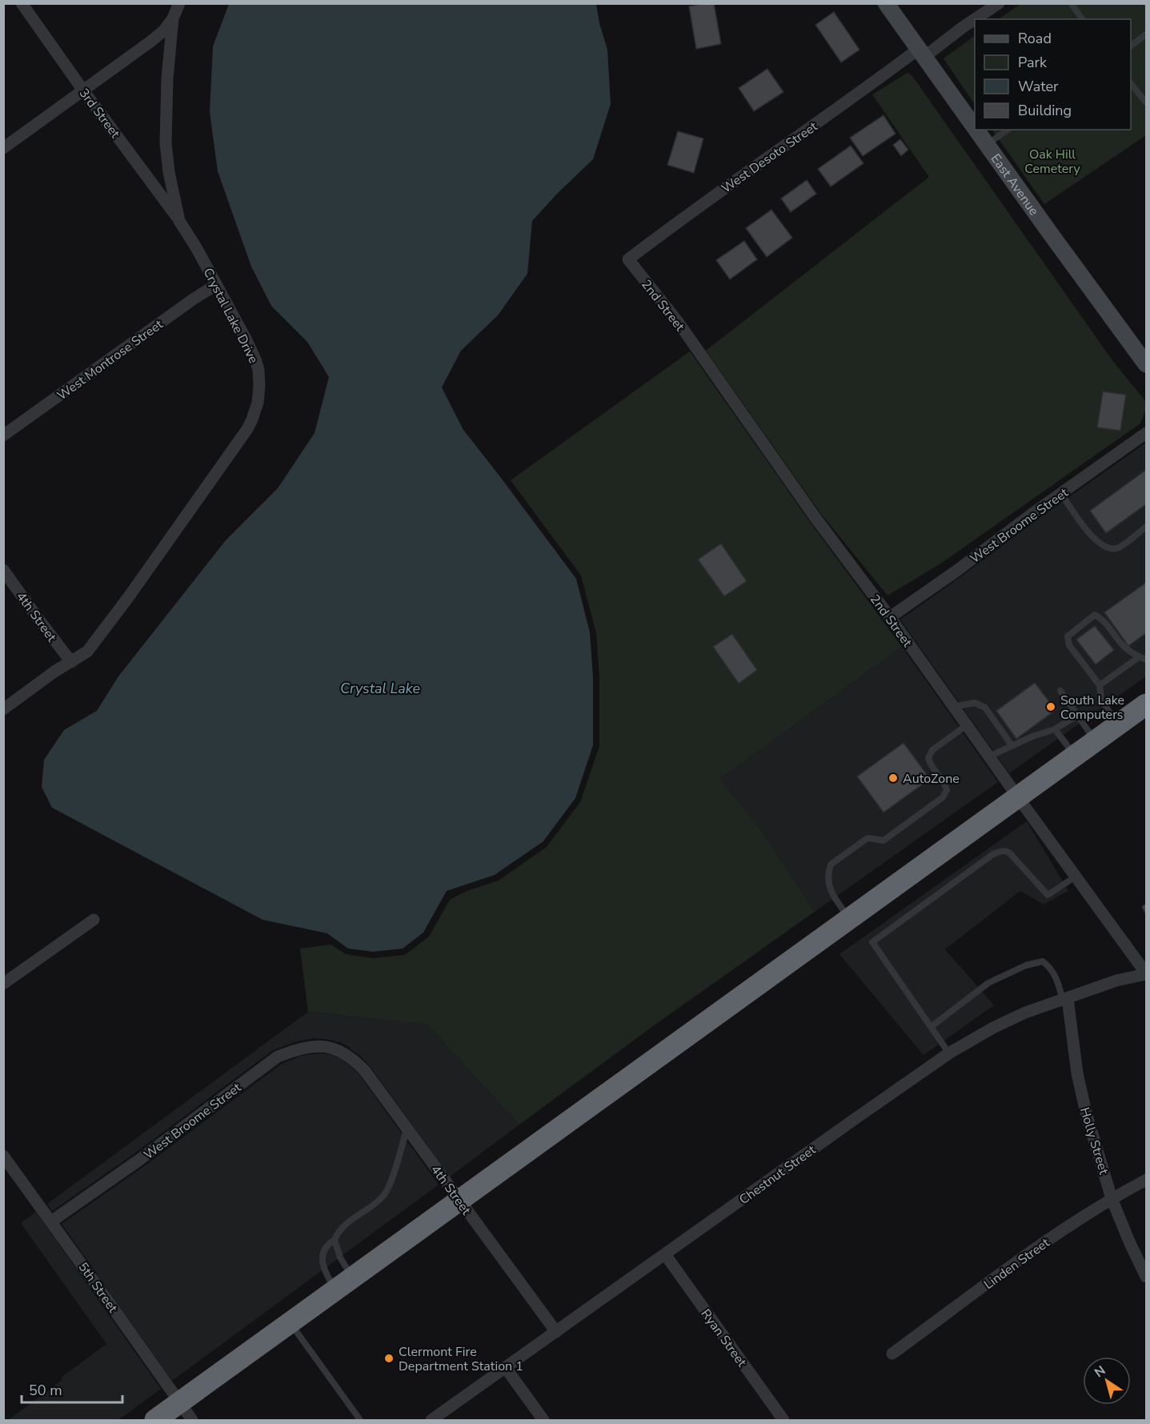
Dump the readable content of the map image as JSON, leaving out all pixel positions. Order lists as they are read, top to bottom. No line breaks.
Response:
{"streets":{"street":["3rd Street","West Desoto Street","East Avenue","2nd Street","Crystal Lake Drive","West Montrose Street","West Broome Street","4th Street","Holly Street","Chestnut Street","Linden Street","5th Street","Ryan Street"]},"crossings":[["3rd Street","Crystal Lake Drive"],["West Desoto Street","East Avenue"],["West Desoto Street","2nd Street"],["2nd Street","West Broome Street"],["2nd Street","Chestnut Street"],["Crystal Lake Drive","West Montrose Street"],["Crystal Lake Drive","4th Street"],["West Broome Street","4th Street"],["West Broome Street","5th Street"],["4th Street","Chestnut Street"],["Holly Street","Chestnut Street"],["Holly Street","Linden Street"],["Chestnut Street","Ryan Street"]],"water":["Crystal Lake"],"parks":["Oak Hill Cemetery"],"places":["South Lake Computers","AutoZone","Clermont Fire Department Station 1"],"legend":["Road","Park","Water","Building"],"scale_bar":"50 m","north":"top left"}
